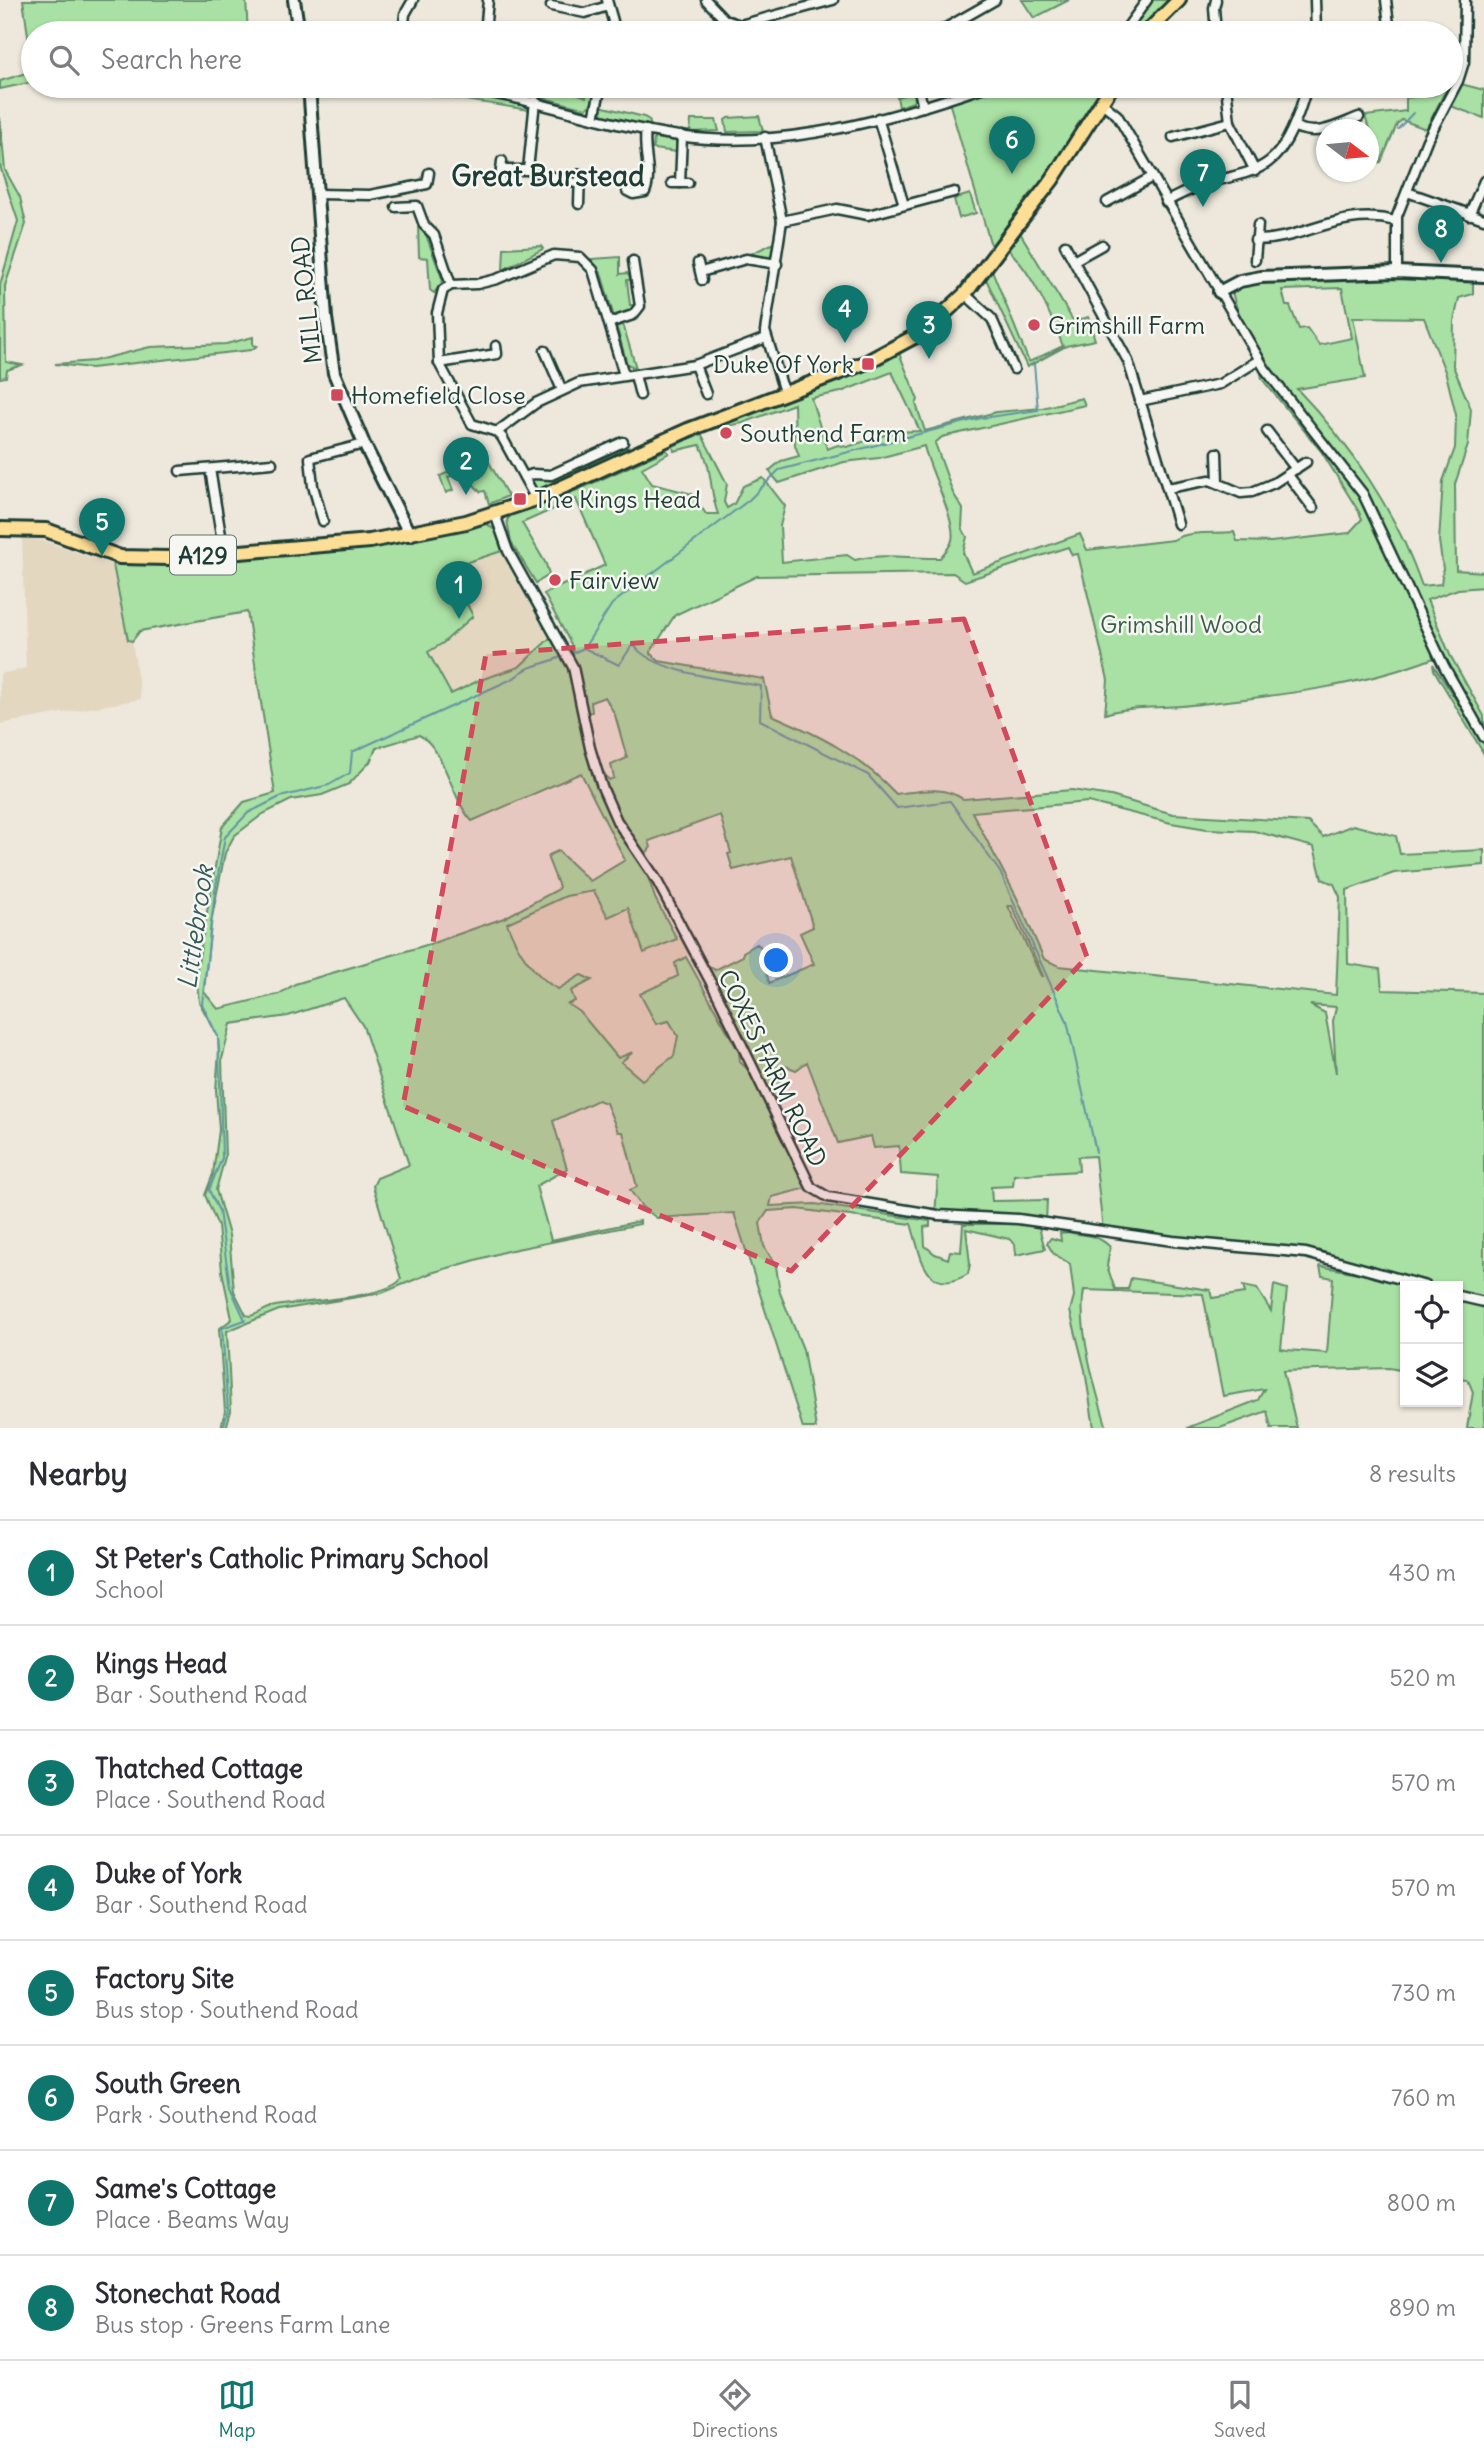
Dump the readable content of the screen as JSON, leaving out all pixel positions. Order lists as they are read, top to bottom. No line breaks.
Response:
{"streets":{"main road":["A129"],"street":["MILL ROAD","COXES FARM ROAD"]},"crossings":[["MILL ROAD","A129"],["A129","COXES FARM ROAD"]],"districts":["Great Burstead"],"water":["Littlebrook"],"parks":["Grimshill Wood"],"places":{"other":["Grimshill Farm","Southend Farm","Fairview"],"transit":["Duke Of York","Homefield Close","The Kings Head"]},"north":"right","page":{"search":"Search here","pins":["6","7","8","4","3","2","5","1"],"heading":["Nearby","8 results"],"list":[{"mark":"1","name":"St Peter's Catholic Primary School","note":"School","value":"430 m"},{"mark":"2","name":"Kings Head","note":"Bar · Southend Road","value":"520 m"},{"mark":"3","name":"Thatched Cottage","note":"Place · Southend Road","value":"570 m"},{"mark":"4","name":"Duke of York","note":"Bar · Southend Road","value":"570 m"},{"mark":"5","name":"Factory Site","note":"Bus stop · Southend Road","value":"730 m"},{"mark":"6","name":"South Green","note":"Park · Southend Road","value":"760 m"},{"mark":"7","name":"Same's Cottage","note":"Place · Beams Way","value":"800 m"},{"mark":"8","name":"Stonechat Road","note":"Bus stop · Greens Farm Lane","value":"890 m"}],"nav":["Map","Directions","Saved"]}}
